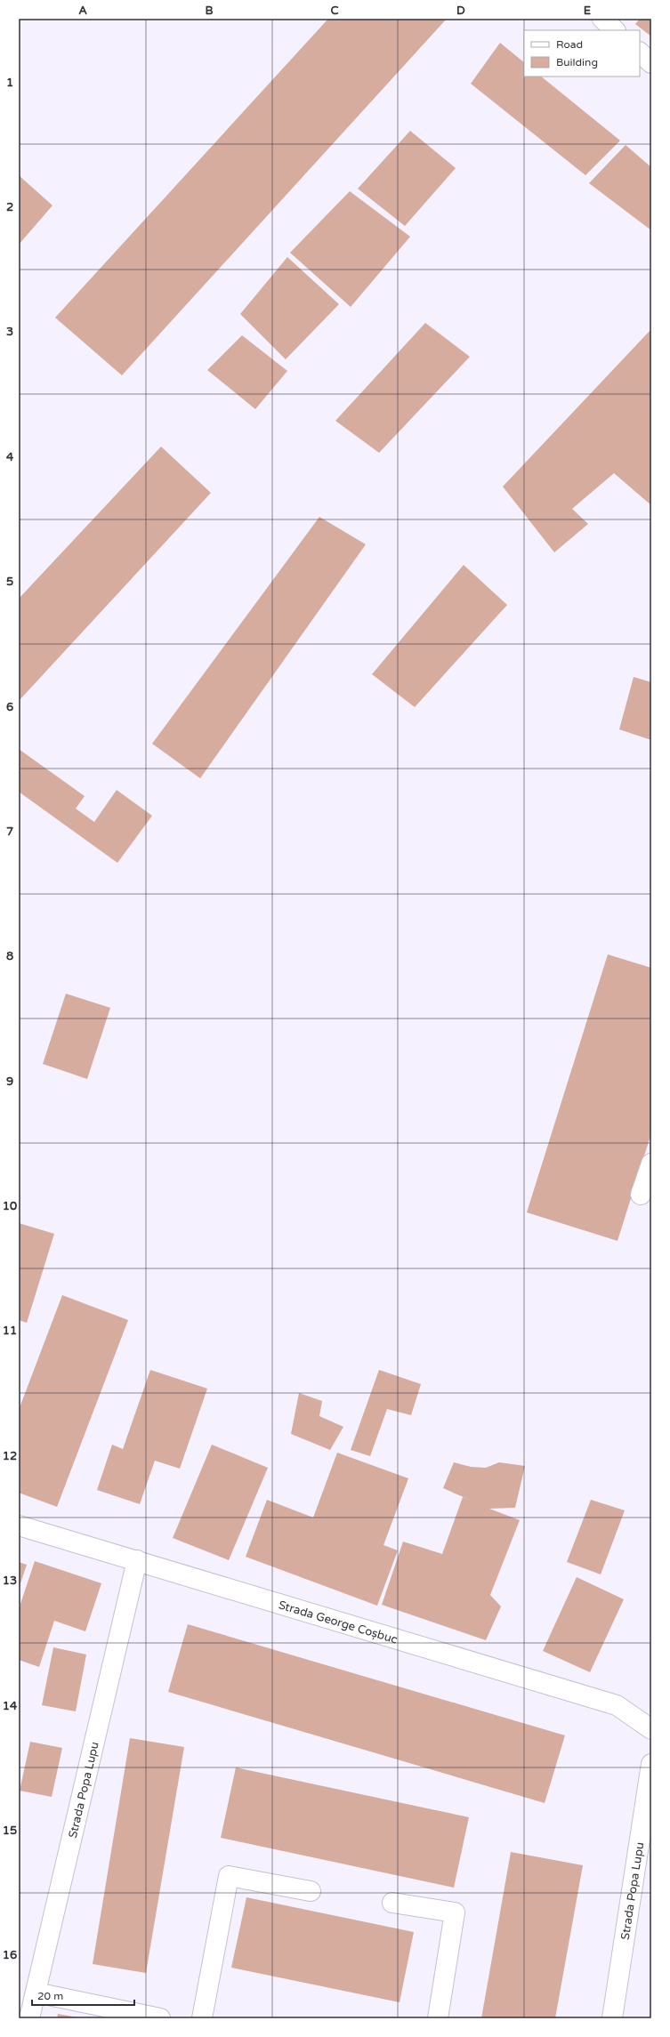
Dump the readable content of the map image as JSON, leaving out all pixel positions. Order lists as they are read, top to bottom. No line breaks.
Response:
{"streets":{"street":["Strada George Coșbuc","Strada Popa Lupu"]},"crossings":[["Strada George Coșbuc","Strada Popa Lupu"]],"legend":["Road","Building"],"scale_bar":"20 m","grid":{"columns":["A","B","C","D","E"],"rows":["1","2","3","4","5","6","7","8","9","10","11","12","13","14","15","16"]}}
